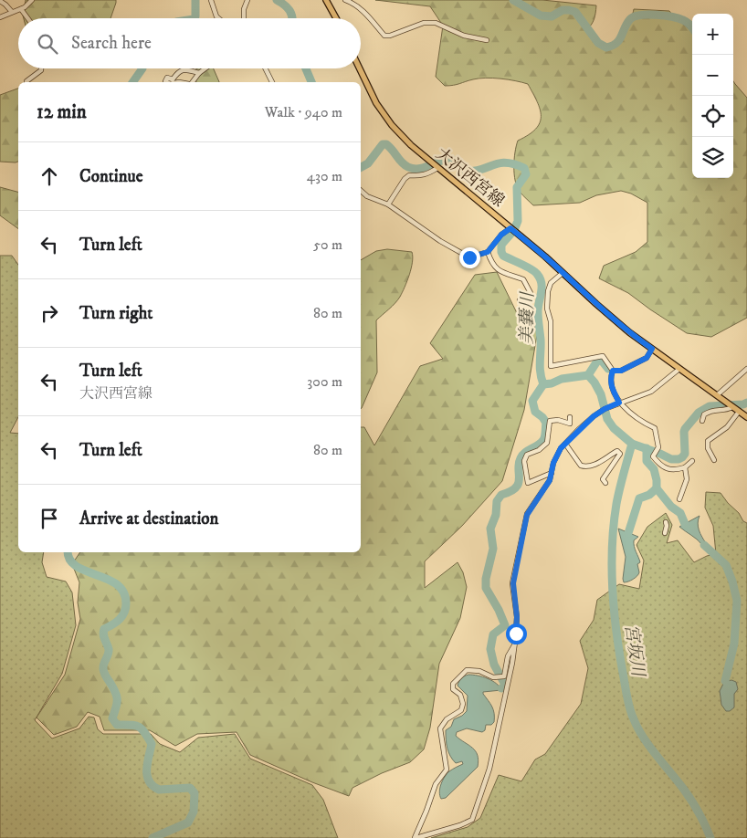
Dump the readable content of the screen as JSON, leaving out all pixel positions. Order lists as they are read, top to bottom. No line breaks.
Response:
{"streets":{"main road":["大沢西宮線"]},"water":["美嚢川","宮坂川"],"page":{"map_buttons":["+","−"],"search":"Search here","heading":["12 min","Walk · 940 m"],"list":[["Continue","430 m"],["Turn left","50 m"],["Turn right","80 m"],["Turn left","大沢西宮線","300 m"],["Turn left","80 m"],"Arrive at destination"]}}
